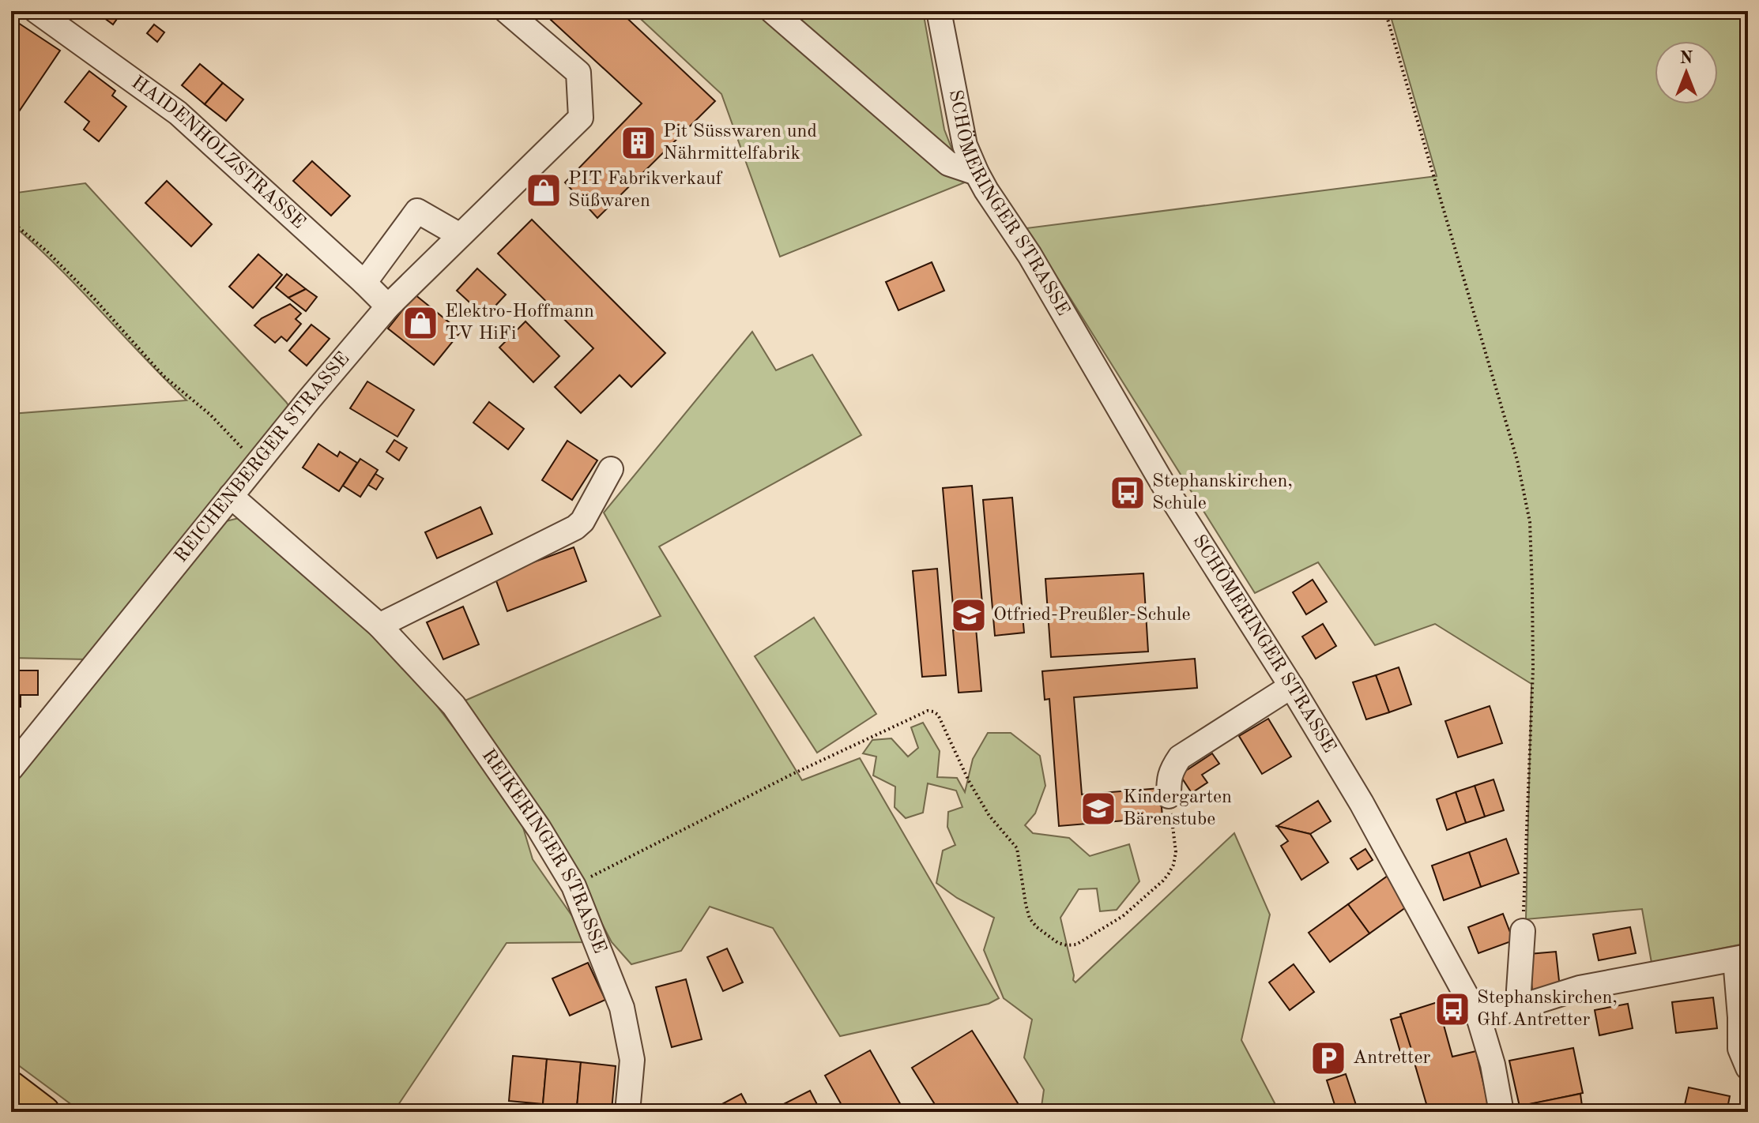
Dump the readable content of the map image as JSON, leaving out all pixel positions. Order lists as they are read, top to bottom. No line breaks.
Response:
{"streets":{"street":["HAIDENHOLZSTRASSE","SCHÖMERINGER STRASSE","REICHENBERGER STRASSE","REIKERINGER STRASSE"]},"crossings":[["HAIDENHOLZSTRASSE","REICHENBERGER STRASSE"],["REICHENBERGER STRASSE","REIKERINGER STRASSE"]],"places":{"building":["Pit Süsswaren und Nährmittelfabrik"],"shop":["PIT Fabrikverkauf Süßwaren","Elektro-Hoffmann TV HiFi"],"bus stop":["Stephanskirchen, Schule","Stephanskirchen, Ghf Antretter"],"school or university":["Otfried-Preußler-Schule","Kindergarten Bärenstube"],"parking":["Antretter"]},"north":"top"}
